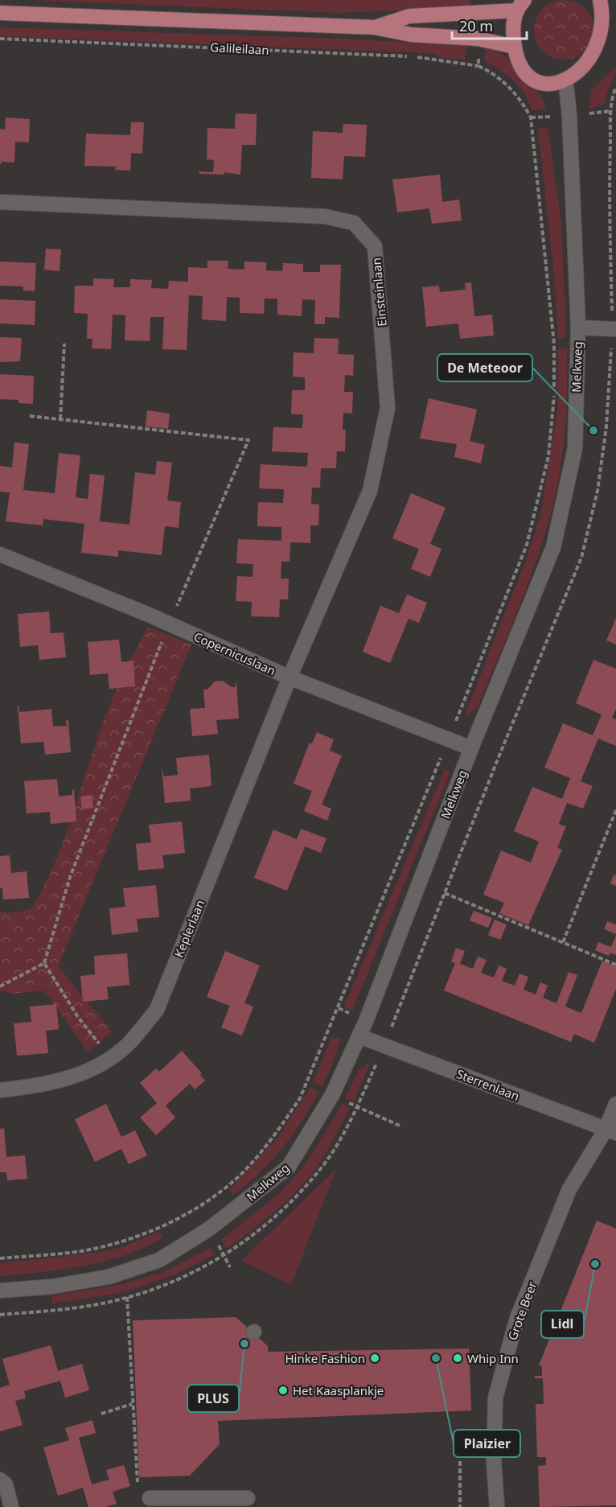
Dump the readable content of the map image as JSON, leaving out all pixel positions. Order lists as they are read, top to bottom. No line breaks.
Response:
{"streets":{"main road":["Galileilaan"],"street":["Einsteinlaan","Melkweg","Copernicuslaan","Keplerlaan","Sterrenlaan","Grote Beer"]},"crossings":[["Einsteinlaan","Copernicuslaan"],["Einsteinlaan","Keplerlaan"],["Melkweg","Copernicuslaan"],["Melkweg","Sterrenlaan"],["Copernicuslaan","Keplerlaan"],["Sterrenlaan","Grote Beer"]],"places":["De Meteoor","Lidl","PLUS","Hinke Fashion","Plaizier","Whip Inn","Het Kaasplankje"],"scale_bar":"20 m"}
